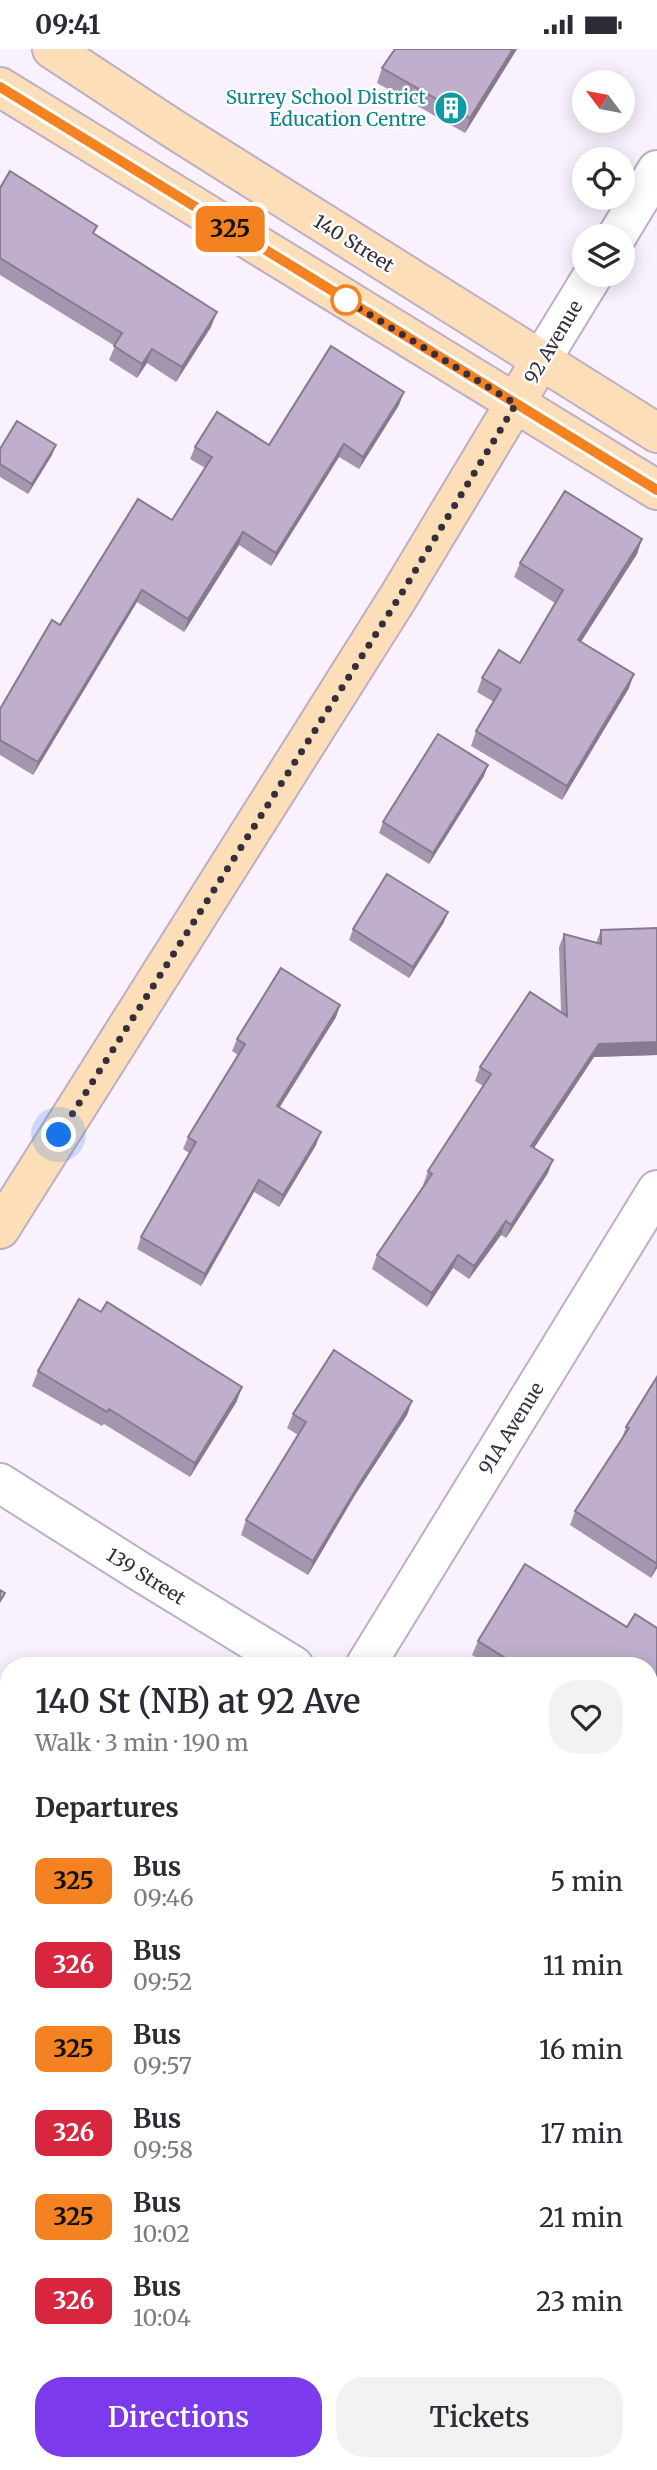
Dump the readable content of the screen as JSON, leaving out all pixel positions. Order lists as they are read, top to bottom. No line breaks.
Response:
{"streets":{"main road":["140 Street","92 Avenue"],"street":["91A Avenue","139 Street"]},"crossings":[["140 Street","92 Avenue"]],"places":{"building":["Surrey School District Education Centre"]},"lines":["bus line 325"],"north":"top left","page":{"status":"09:41","on_map":"325","heading":[["140 St (NB) at 92 Ave","Walk · 3 min · 190 m"],"Departures"],"list":[{"mark":"325","name":"Bus","note":"09:46","value":"5 min"},{"mark":"326","name":"Bus","note":"09:52","value":"11 min"},{"mark":"325","name":"Bus","note":"09:57","value":"16 min"},{"mark":"326","name":"Bus","note":"09:58","value":"17 min"},{"mark":"325","name":"Bus","note":"10:02","value":"21 min"},{"mark":"326","name":"Bus","note":"10:04","value":"23 min"}],"buttons":["Directions","Tickets"]}}
